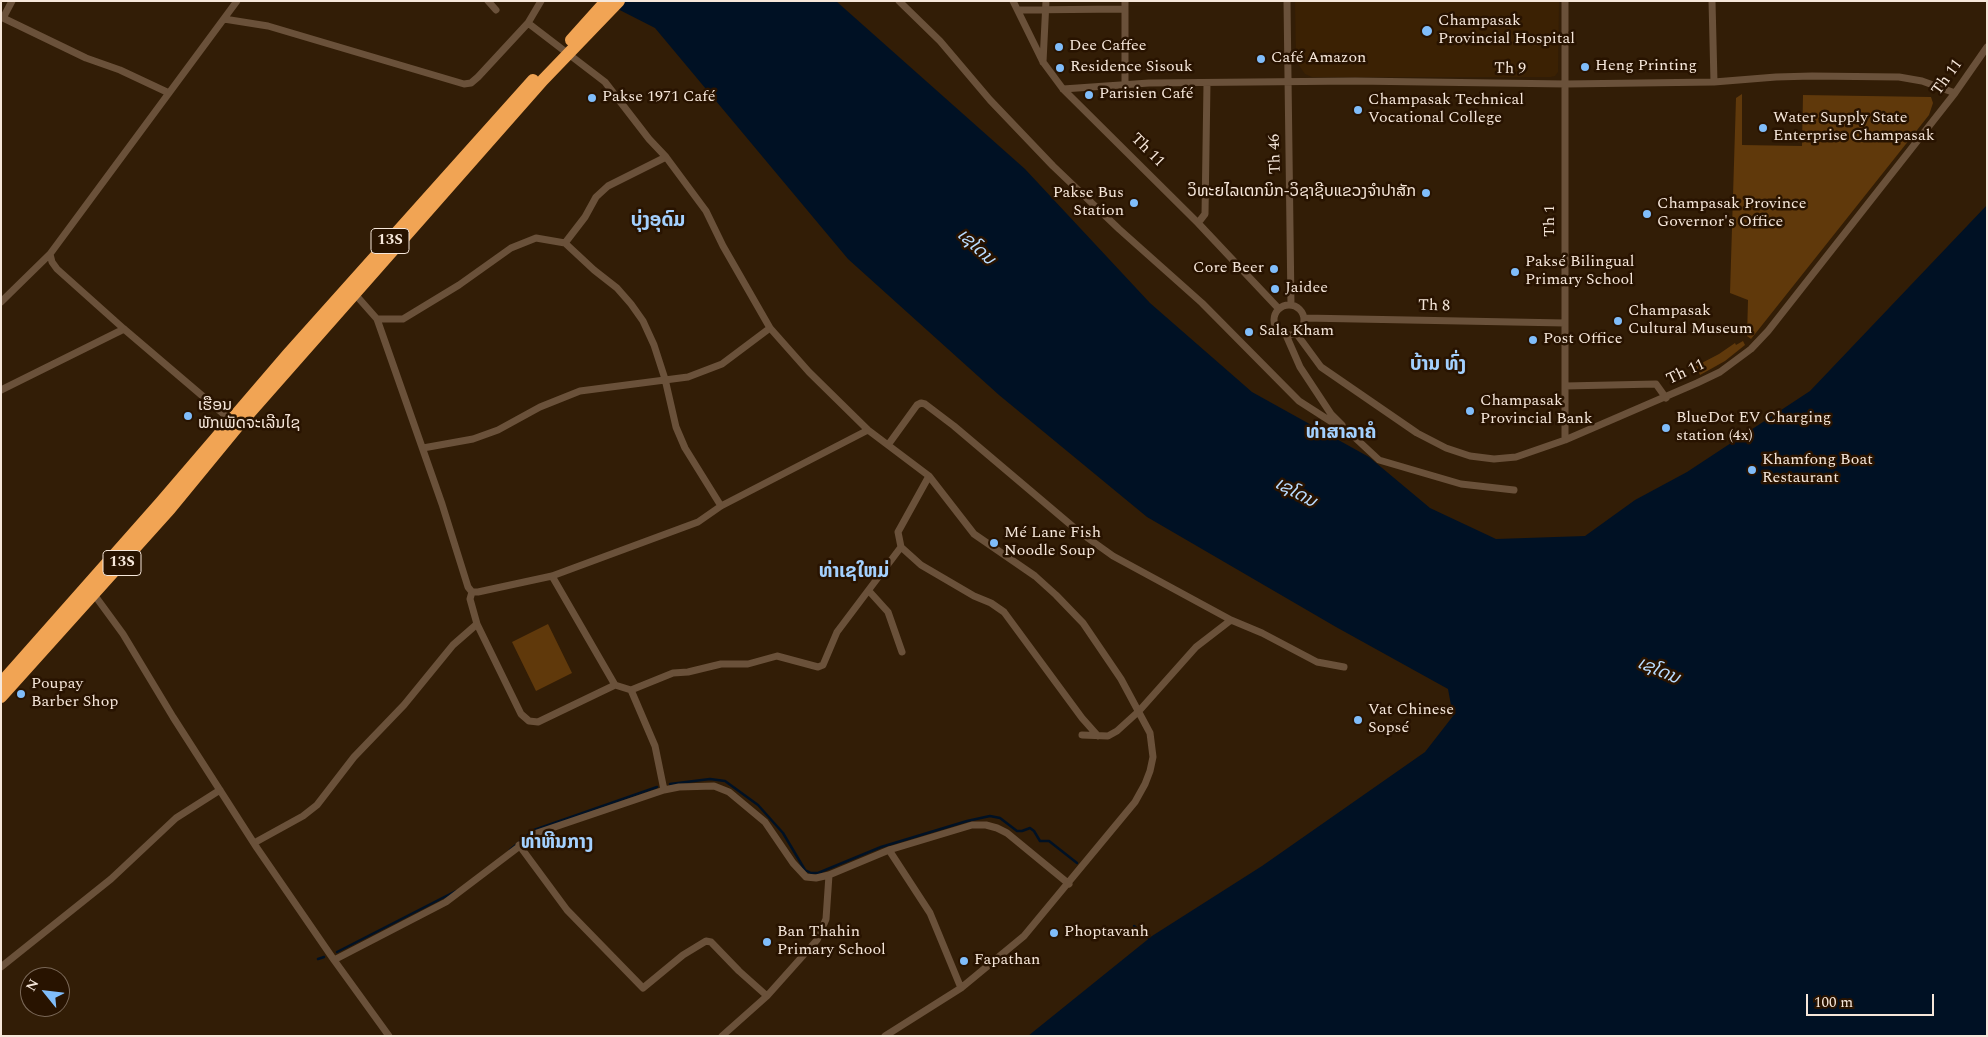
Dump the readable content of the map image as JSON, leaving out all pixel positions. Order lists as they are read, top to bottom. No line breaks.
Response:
{"streets":{"highway":["13S"],"street":["Th 9","Th 11","Th 46","Th 1","Th 8"]},"crossings":[["Th 9","Th 11"],["Th 9","Th 46"],["Th 9","Th 1"],["Th 11","Th 46"],["Th 11","Th 1"],["Th 11","Th 8"],["Th 46","Th 8"],["Th 1","Th 8"]],"districts":["ບຸ່ງອຸດົມ","ບ້ານ ທົ່ງ","ທ່າສາລາຄໍ","ທ່າເຊໃຫມ່","ທ່າຫີນກາງ"],"water":["ເຊໂດນ"],"places":["Champasak Provincial Hospital","Dee Caffee","Café Amazon","Heng Printing","Residence Sisouk","Parisien Café","Pakse 1971 Café","Champasak Technical Vocational College","Water Supply State Enterprise Champasak","ວິທະຍໄລເຕກນິກ-ວິຊາຊີບແຂວງຈໍາປາສັກ","Pakse Bus Station","Champasak Province Governor's Office","Core Beer","Paksé Bilingual Primary School","Jaidee","Champasak Cultural Museum","Sala Kham","Post Office","Champasak Provincial Bank","ເຮືອນ ພັກເພັດຈະເລີນໄຊ","BlueDot EV Charging station (4x)","Khamfong Boat Restaurant","Mé Lane Fish Noodle Soup","Poupay Barber Shop","Vat Chinese Sopsé","Phoptavanh","Ban Thahin Primary School","Fapathan"],"scale_bar":"100 m","north":"top left"}
